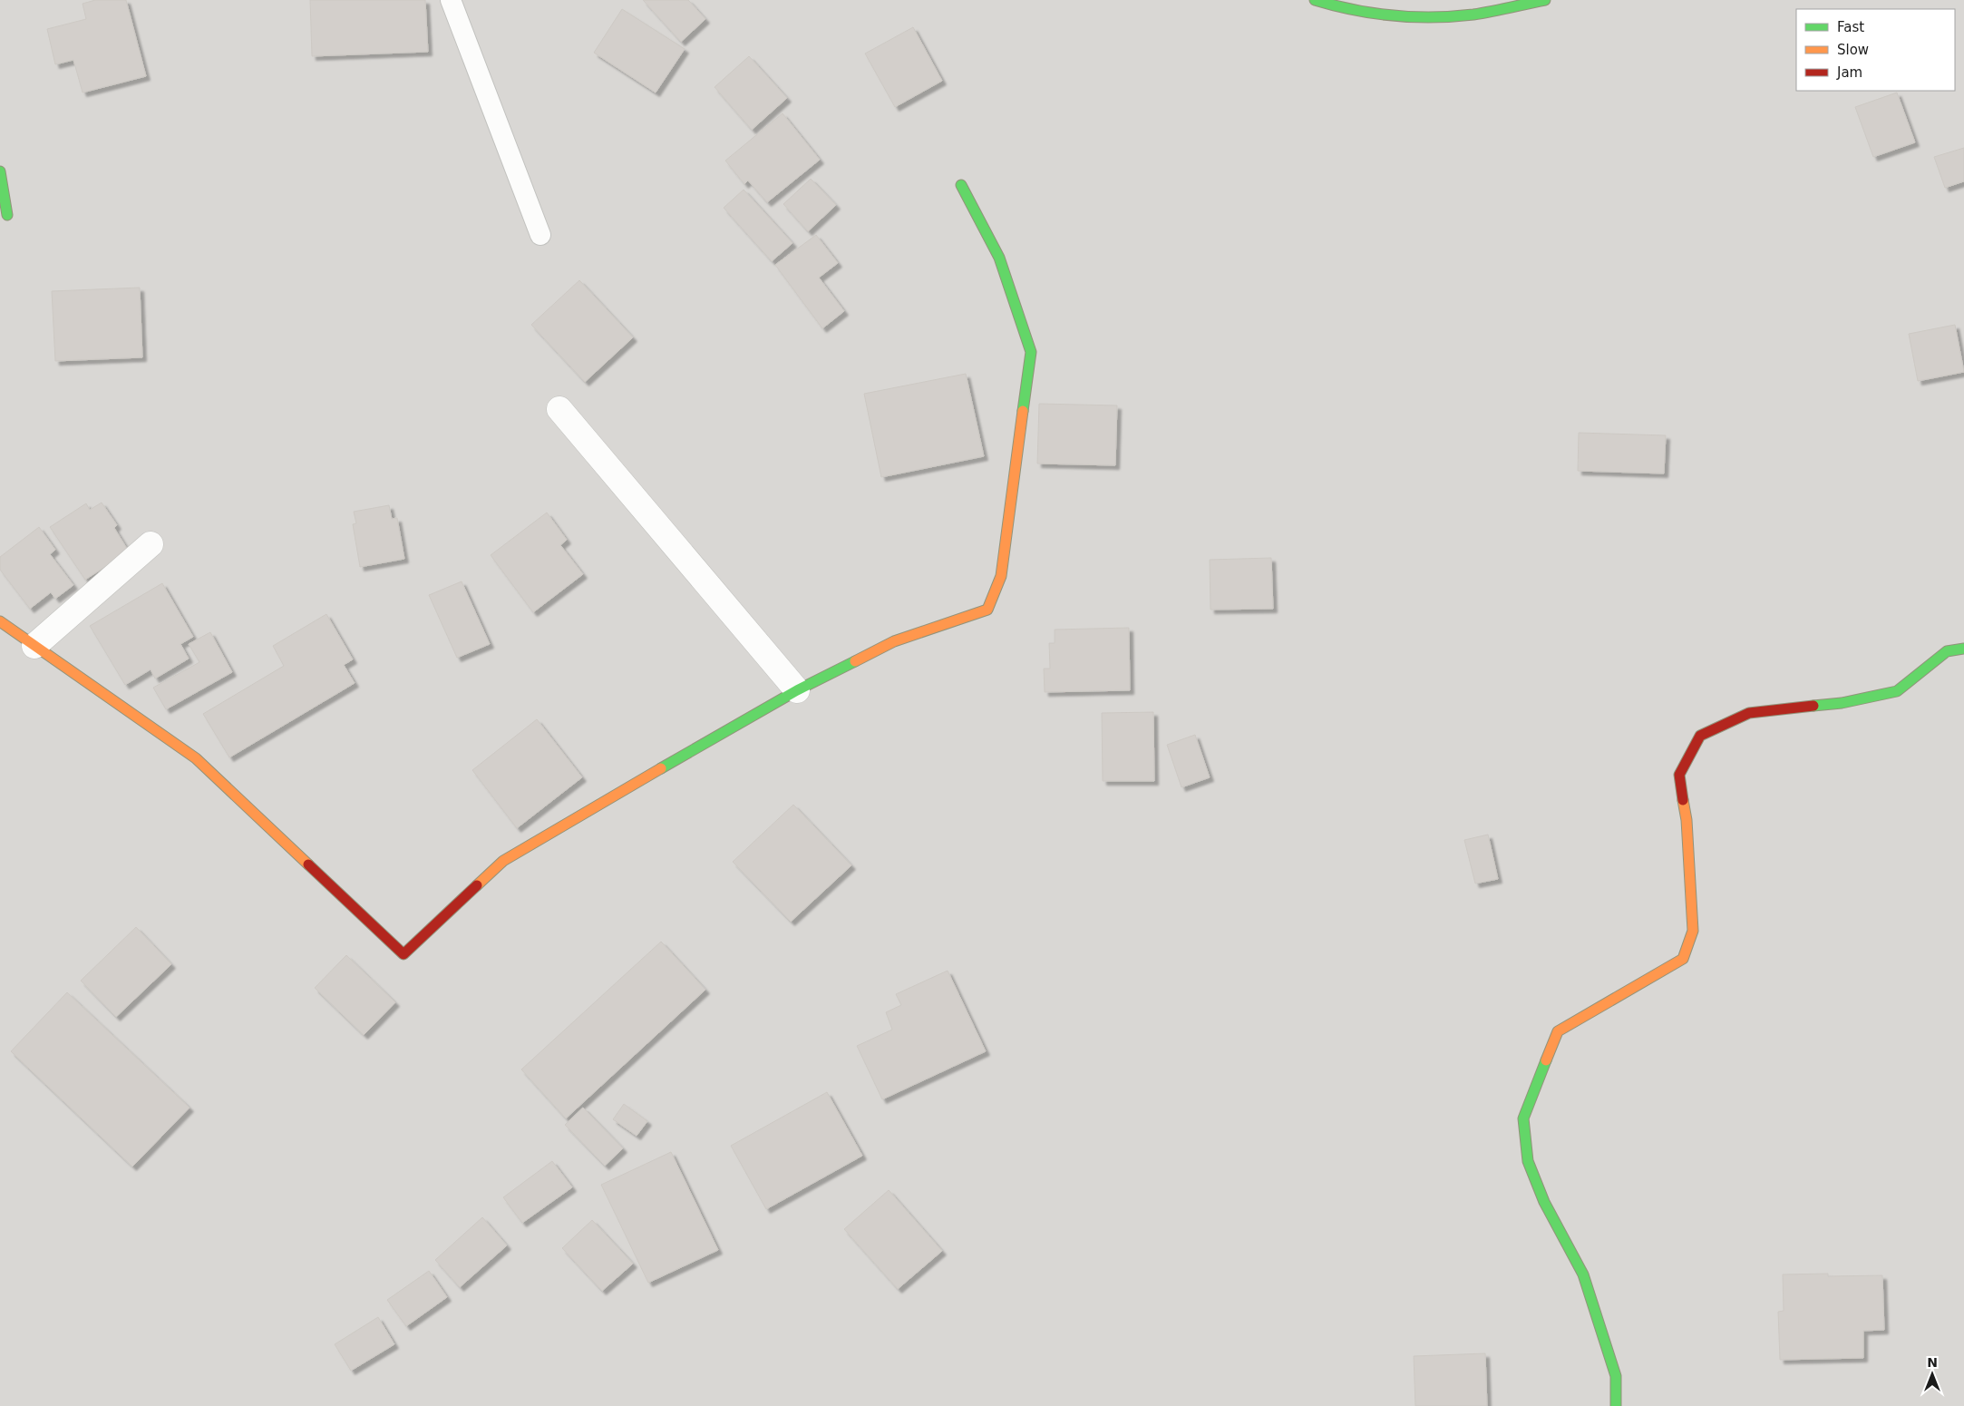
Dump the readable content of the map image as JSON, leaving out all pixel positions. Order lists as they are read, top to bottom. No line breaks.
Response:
{"legend":["Fast","Slow","Jam"],"north":"top"}
